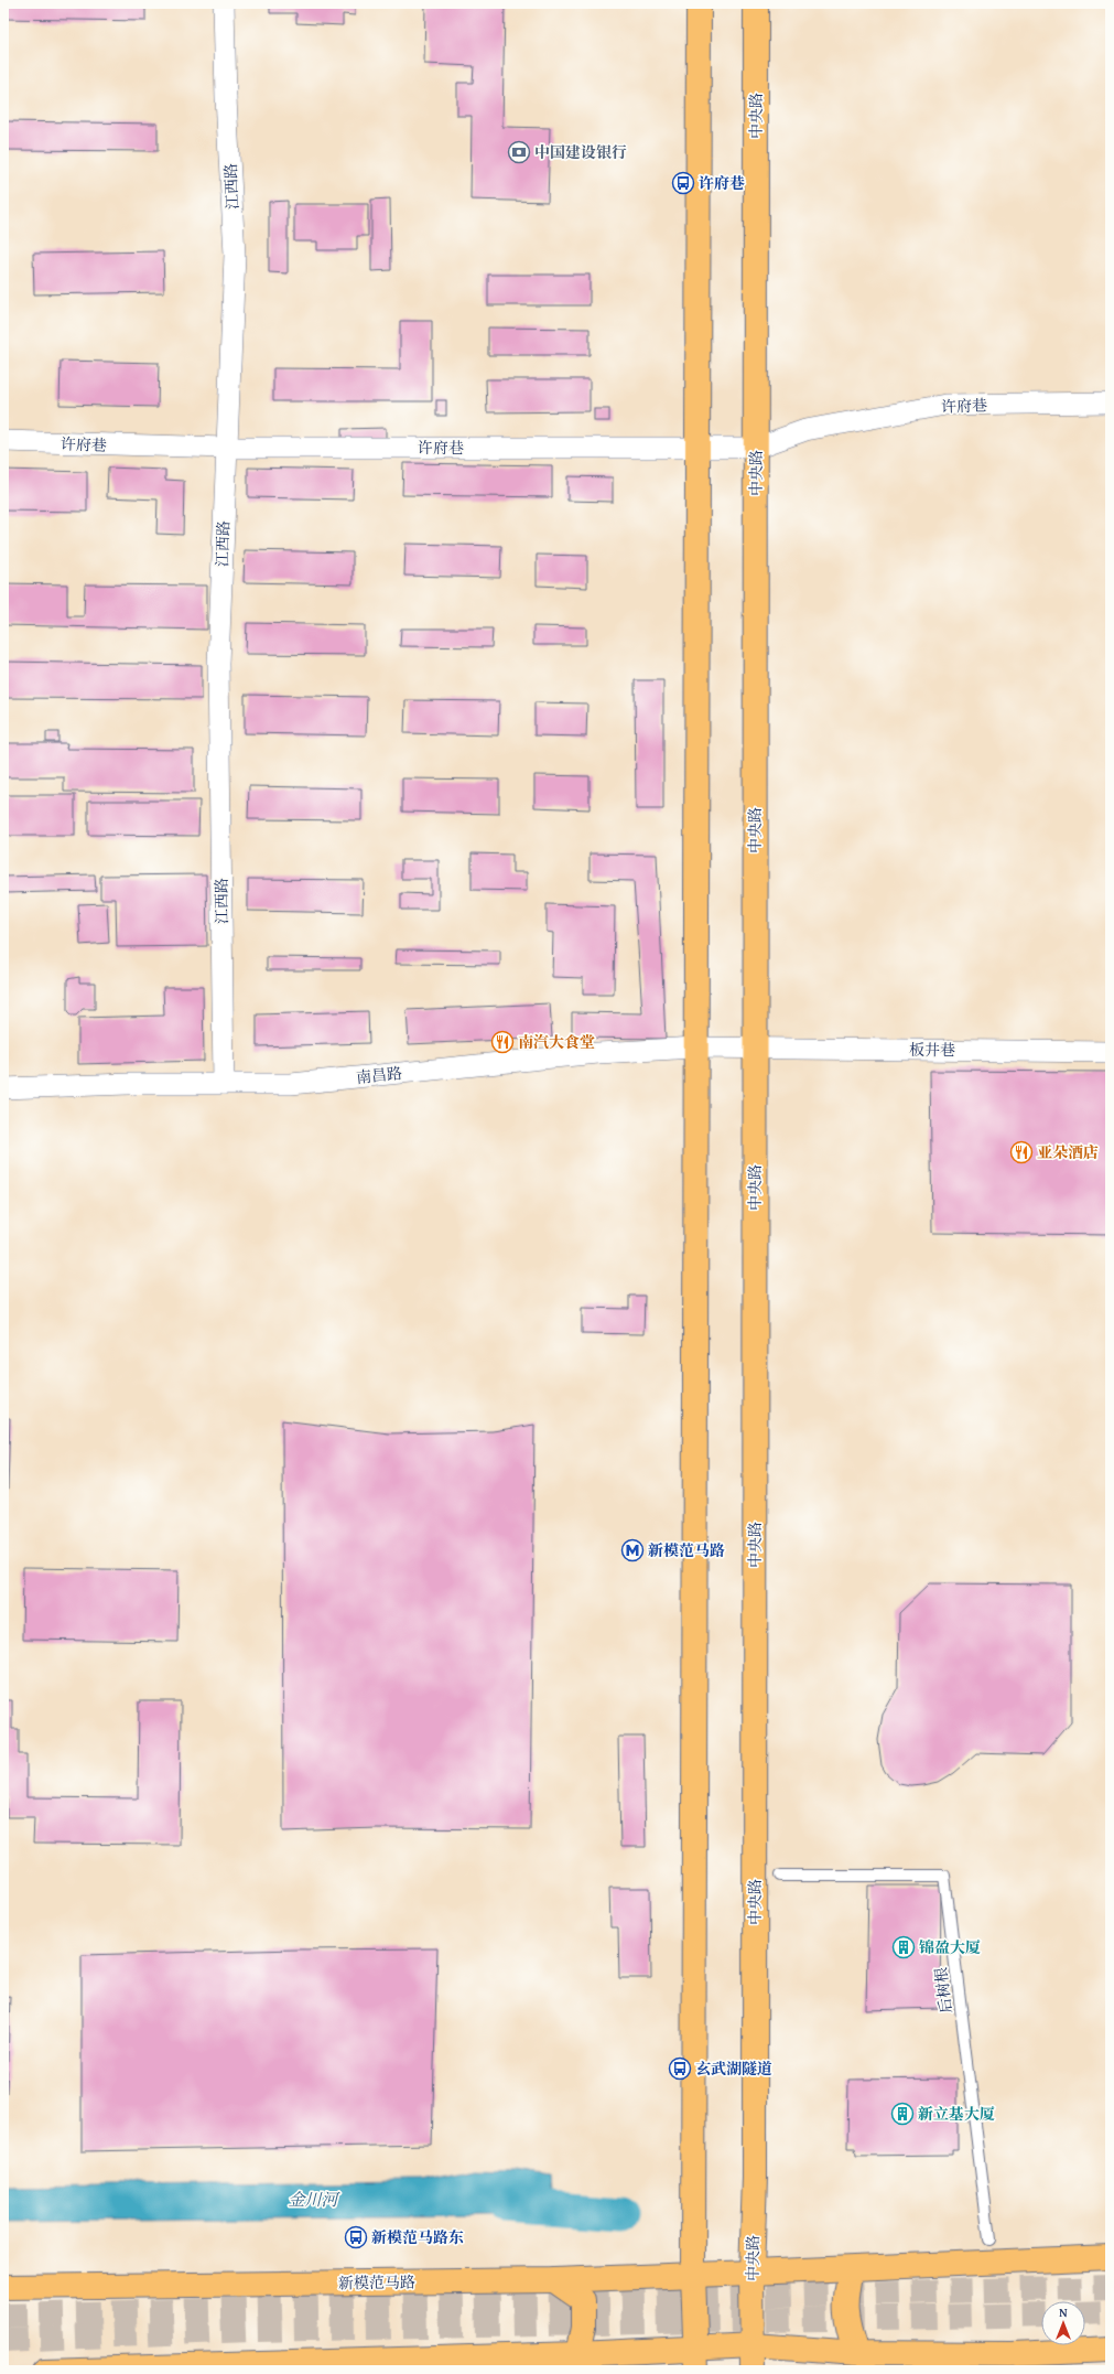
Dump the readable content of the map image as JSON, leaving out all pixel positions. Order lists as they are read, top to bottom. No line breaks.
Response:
{"streets":{"main road":["中央路","新模范马路"],"street":["江西路","许府巷","板井巷","南昌路"],"lane":["后树根"]},"crossings":[["中央路","许府巷"],["中央路","板井巷"],["中央路","南昌路"],["中央路","新模范马路"],["江西路","许府巷"],["江西路","南昌路"],["板井巷","南昌路"]],"water":["金川河"],"places":{"bank":["中国建设银行"],"bus stop":["许府巷","玄武湖隧道","新模范马路东"],"restaurant":["南汽大食堂","亚朵酒店"],"metro station":["新模范马路"],"building":["锦盈大厦","新立基大厦"]},"north":"top"}
